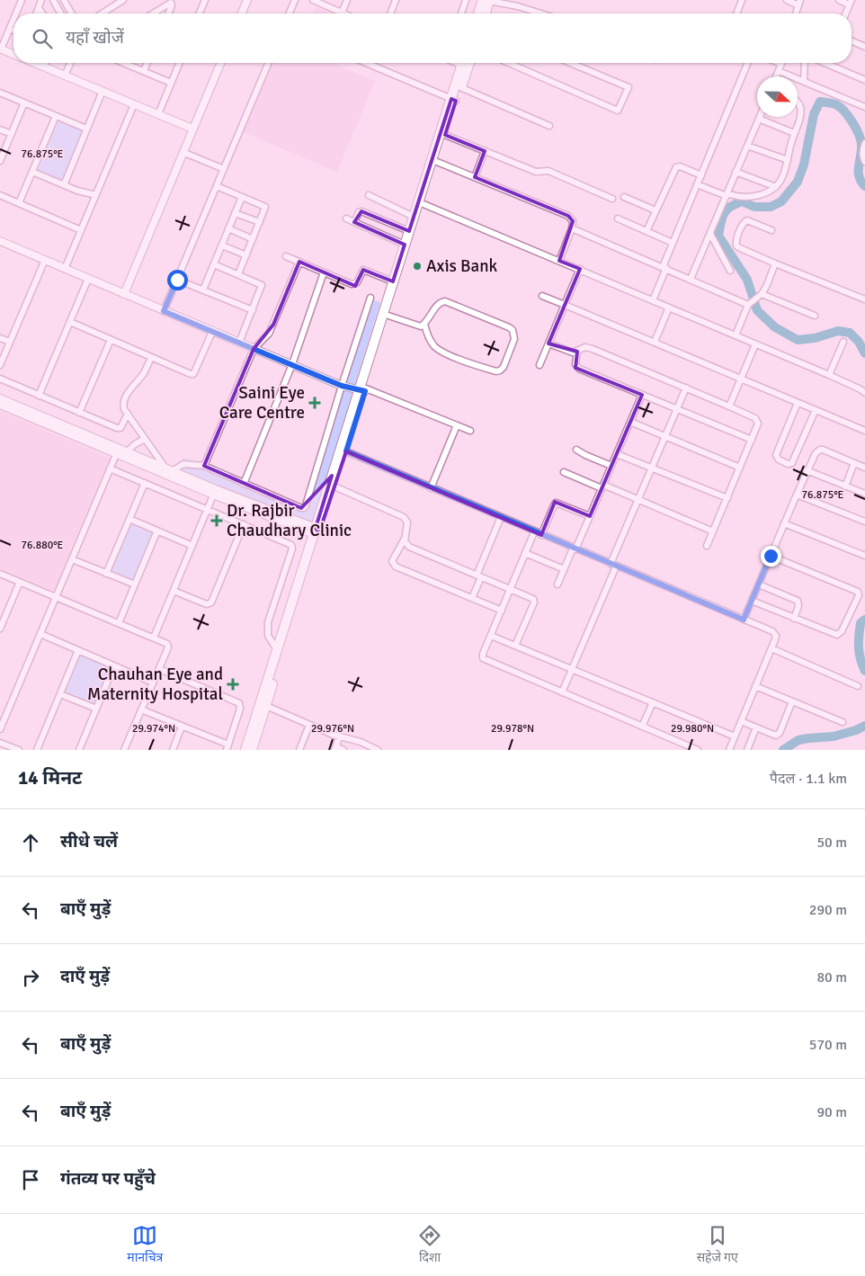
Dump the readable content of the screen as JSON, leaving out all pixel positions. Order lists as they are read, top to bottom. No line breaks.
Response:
{"places":{"other":["Axis Bank"],"health":["Saini Eye Care Centre","Dr. Rajbir Chaudhary Clinic","Chauhan Eye and Maternity Hospital"]},"north":"right","page":{"search":"यहाँ खोजें","heading":["14 मिनट","पैदल · 1.1 km"],"list":[["सीधे चलें","50 m"],["बाएँ मुड़ें","290 m"],["दाएँ मुड़ें","80 m"],["बाएँ मुड़ें","570 m"],["बाएँ मुड़ें","90 m"],"गंतव्य पर पहुँचे"],"nav":["मानचित्र","दिशा","सहेजे गए"]},"coordinates":["76.875°E","76.880°E","29.974°N","29.976°N","29.978°N","29.980°N"]}
